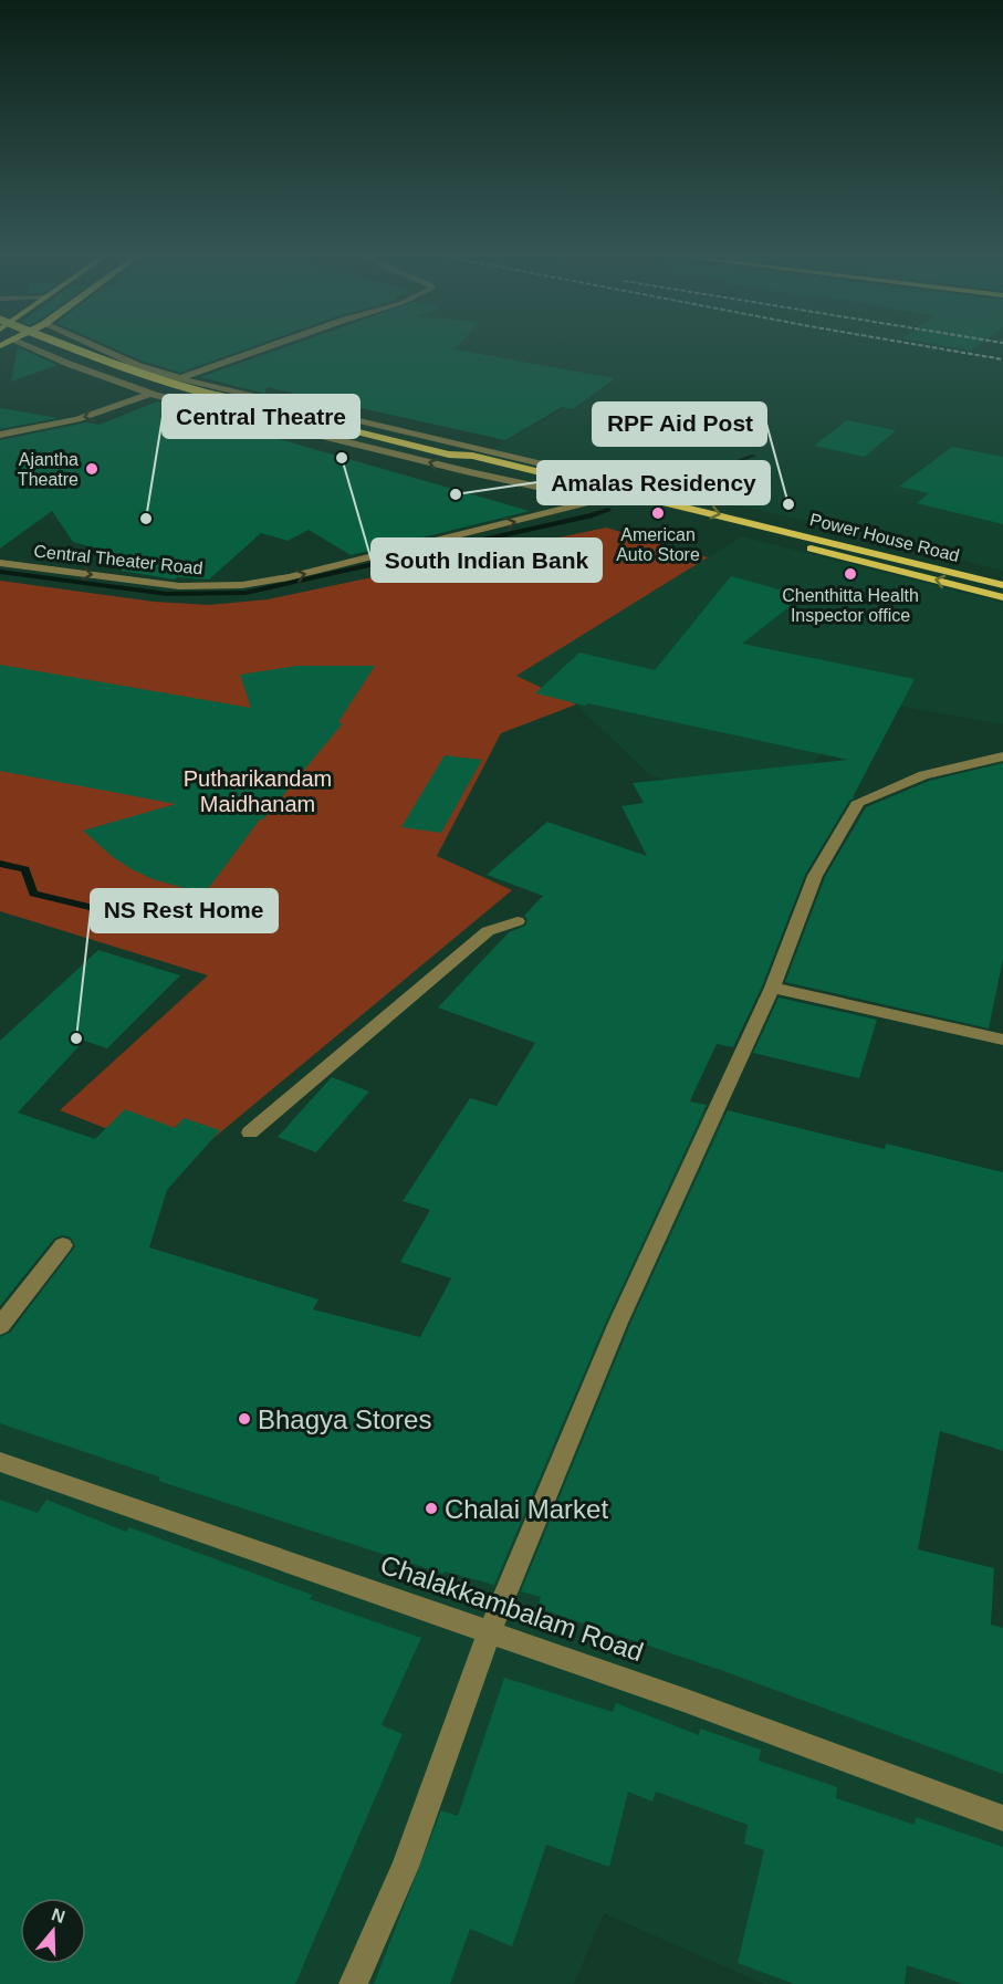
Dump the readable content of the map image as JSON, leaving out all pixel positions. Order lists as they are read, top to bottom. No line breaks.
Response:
{"streets":{"main road":["Power House Road"],"street":["Central Theater Road","Chalakkambalam Road"]},"crossings":[["Power House Road","Central Theater Road"]],"parks":["Putharikandam Maidhanam"],"places":["South Indian Bank","Ajantha Theatre","Amalas Residency","RPF Aid Post","American Auto Store","Central Theatre","Chenthitta Health Inspector office","NS Rest Home","Bhagya Stores","Chalai Market"],"north":"top"}
